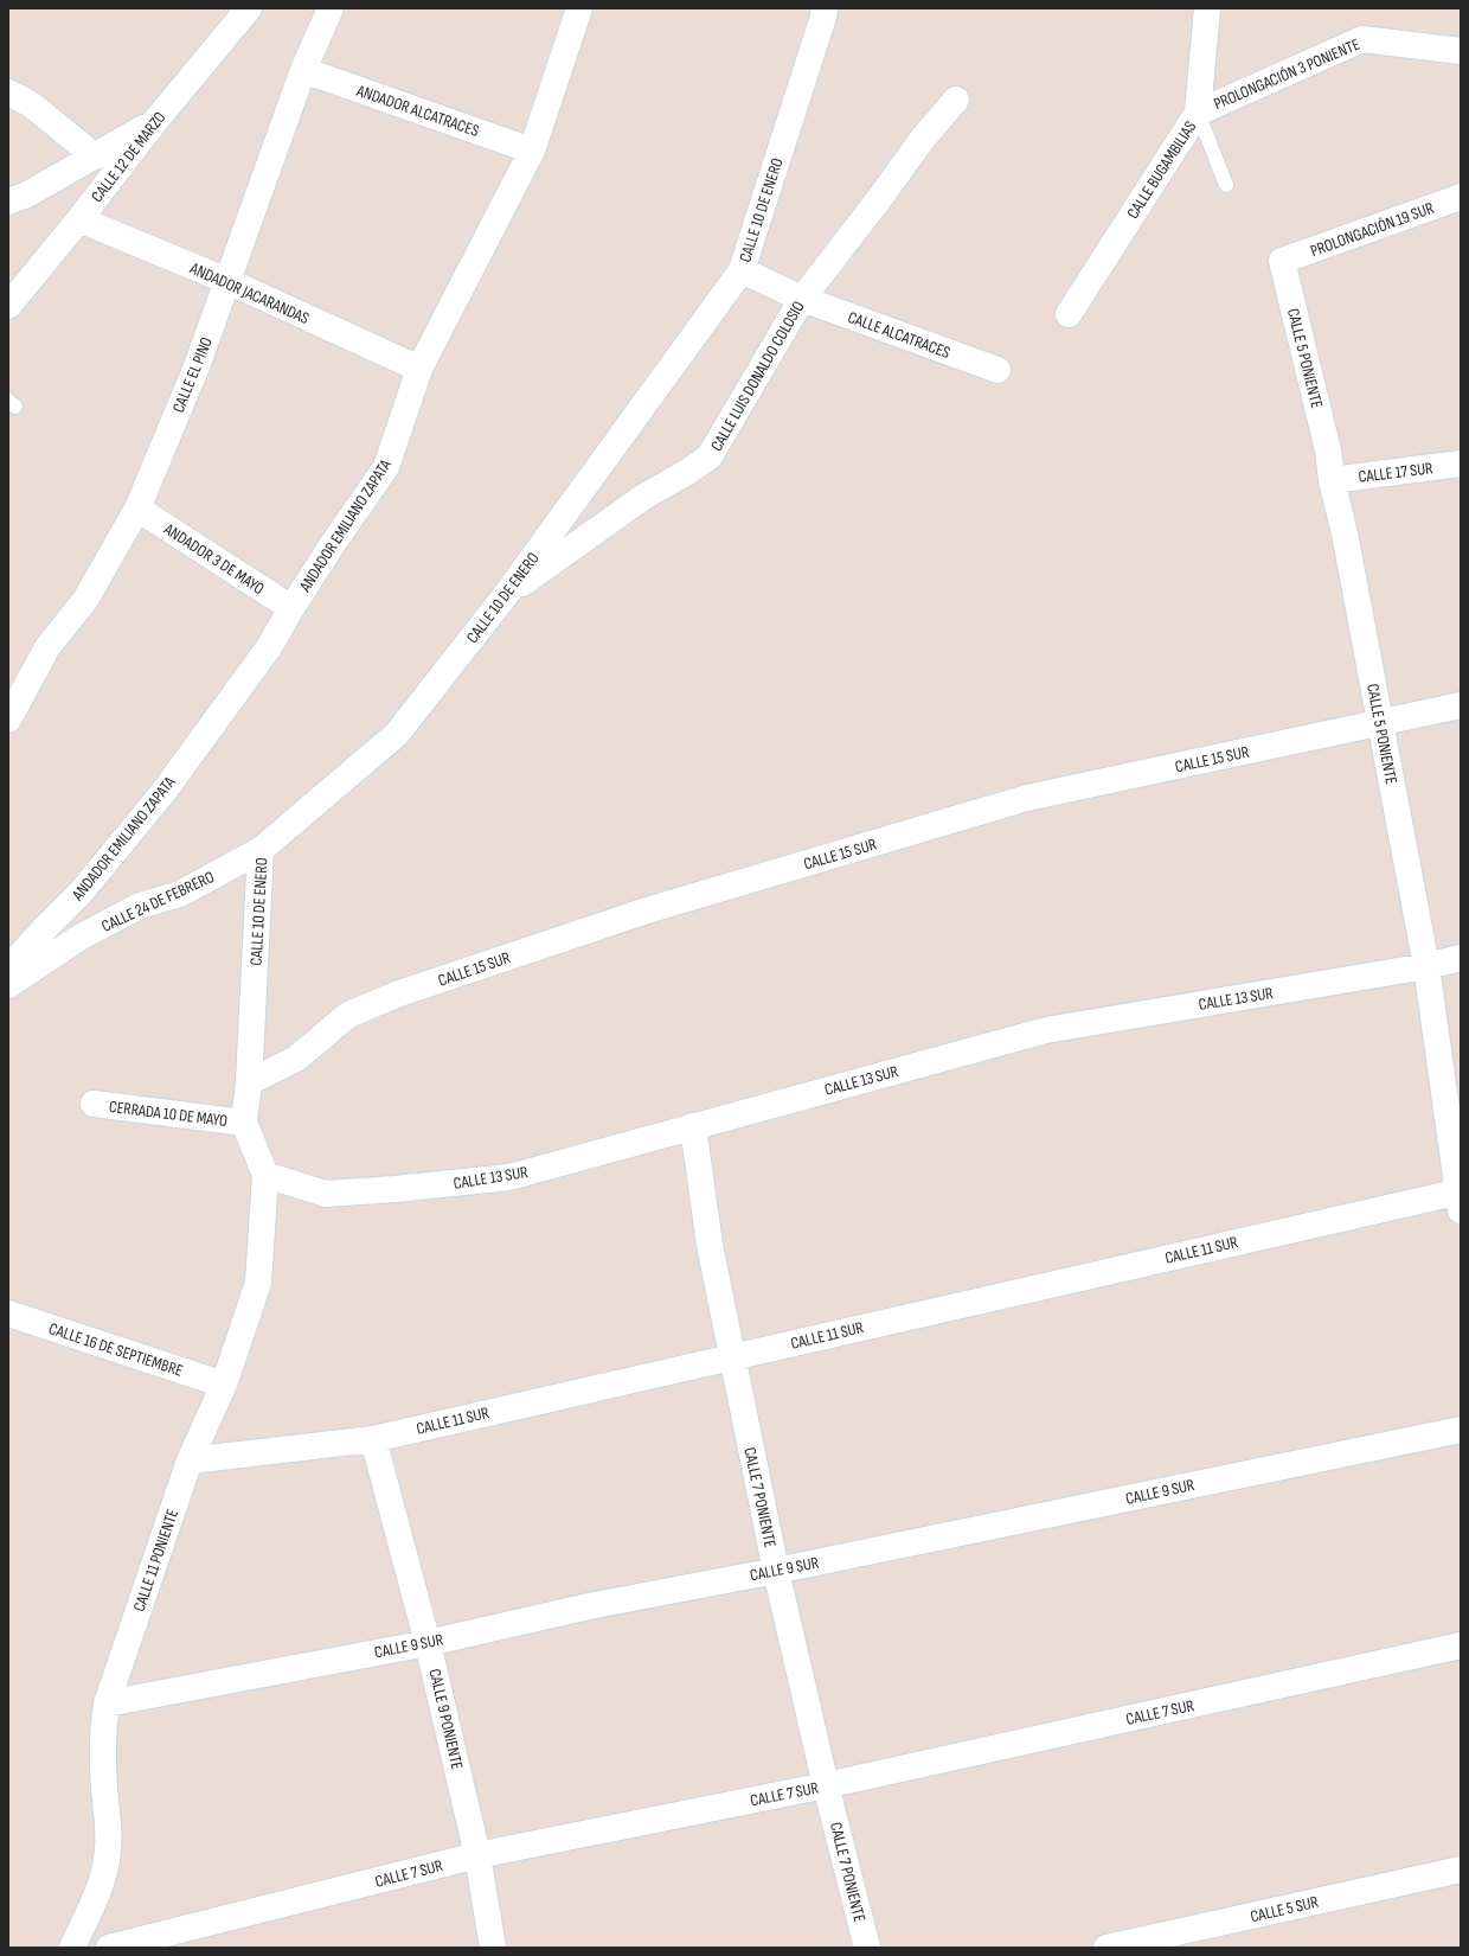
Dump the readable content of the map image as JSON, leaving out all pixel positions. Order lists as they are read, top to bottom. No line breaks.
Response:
{"streets":{"street":["PROLONGACIÓN 3 PONIENTE","ANDADOR ALCATRACES","CALLE 12 DE MARZO","CALLE BUGAMBILIAS","CALLE 10 DE ENERO","PROLONGACIÓN 19 SUR","ANDADOR JACARANDAS","CALLE ALCATRACES","CALLE 5 PONIENTE","CALLE EL PINO","CALLE LUIS DONALDO COLOSIO","CALLE 17 SUR","ANDADOR EMILIANO ZAPATA","ANDADOR 3 DE MAYO","CALLE 15 SUR","CALLE 24 DE FEBRERO","CALLE 13 SUR","CERRADA 10 DE MAYO","CALLE 11 SUR","CALLE 16 DE SEPTIEMBRE","CALLE 9 SUR","CALLE 7 PONIENTE","CALLE 11 PONIENTE","CALLE 7 SUR","CALLE 9 PONIENTE","CALLE 5 SUR"]},"crossings":[["PROLONGACIÓN 3 PONIENTE","CALLE BUGAMBILIAS"],["ANDADOR ALCATRACES","CALLE EL PINO"],["ANDADOR ALCATRACES","ANDADOR EMILIANO ZAPATA"],["CALLE 12 DE MARZO","ANDADOR JACARANDAS"],["CALLE 10 DE ENERO","CALLE ALCATRACES"],["CALLE 10 DE ENERO","CALLE LUIS DONALDO COLOSIO"],["CALLE 10 DE ENERO","CALLE 15 SUR"],["CALLE 10 DE ENERO","CALLE 24 DE FEBRERO"],["CALLE 10 DE ENERO","CALLE 13 SUR"],["CALLE 10 DE ENERO","CERRADA 10 DE MAYO"],["CALLE 10 DE ENERO","CALLE 11 PONIENTE"],["PROLONGACIÓN 19 SUR","CALLE 5 PONIENTE"],["ANDADOR JACARANDAS","CALLE EL PINO"],["ANDADOR JACARANDAS","ANDADOR EMILIANO ZAPATA"],["CALLE ALCATRACES","CALLE LUIS DONALDO COLOSIO"],["CALLE 5 PONIENTE","CALLE 17 SUR"],["CALLE 5 PONIENTE","CALLE 15 SUR"],["CALLE 5 PONIENTE","CALLE 13 SUR"],["CALLE 5 PONIENTE","CALLE 11 SUR"],["CALLE EL PINO","ANDADOR 3 DE MAYO"],["ANDADOR EMILIANO ZAPATA","ANDADOR 3 DE MAYO"],["ANDADOR EMILIANO ZAPATA","CALLE 24 DE FEBRERO"],["CALLE 13 SUR","CALLE 7 PONIENTE"],["CALLE 13 SUR","CALLE 11 PONIENTE"],["CALLE 11 SUR","CALLE 7 PONIENTE"],["CALLE 11 SUR","CALLE 11 PONIENTE"],["CALLE 11 SUR","CALLE 9 PONIENTE"],["CALLE 16 DE SEPTIEMBRE","CALLE 11 PONIENTE"],["CALLE 9 SUR","CALLE 7 PONIENTE"],["CALLE 9 SUR","CALLE 11 PONIENTE"],["CALLE 9 SUR","CALLE 9 PONIENTE"],["CALLE 7 PONIENTE","CALLE 7 SUR"],["CALLE 7 SUR","CALLE 9 PONIENTE"]]}
